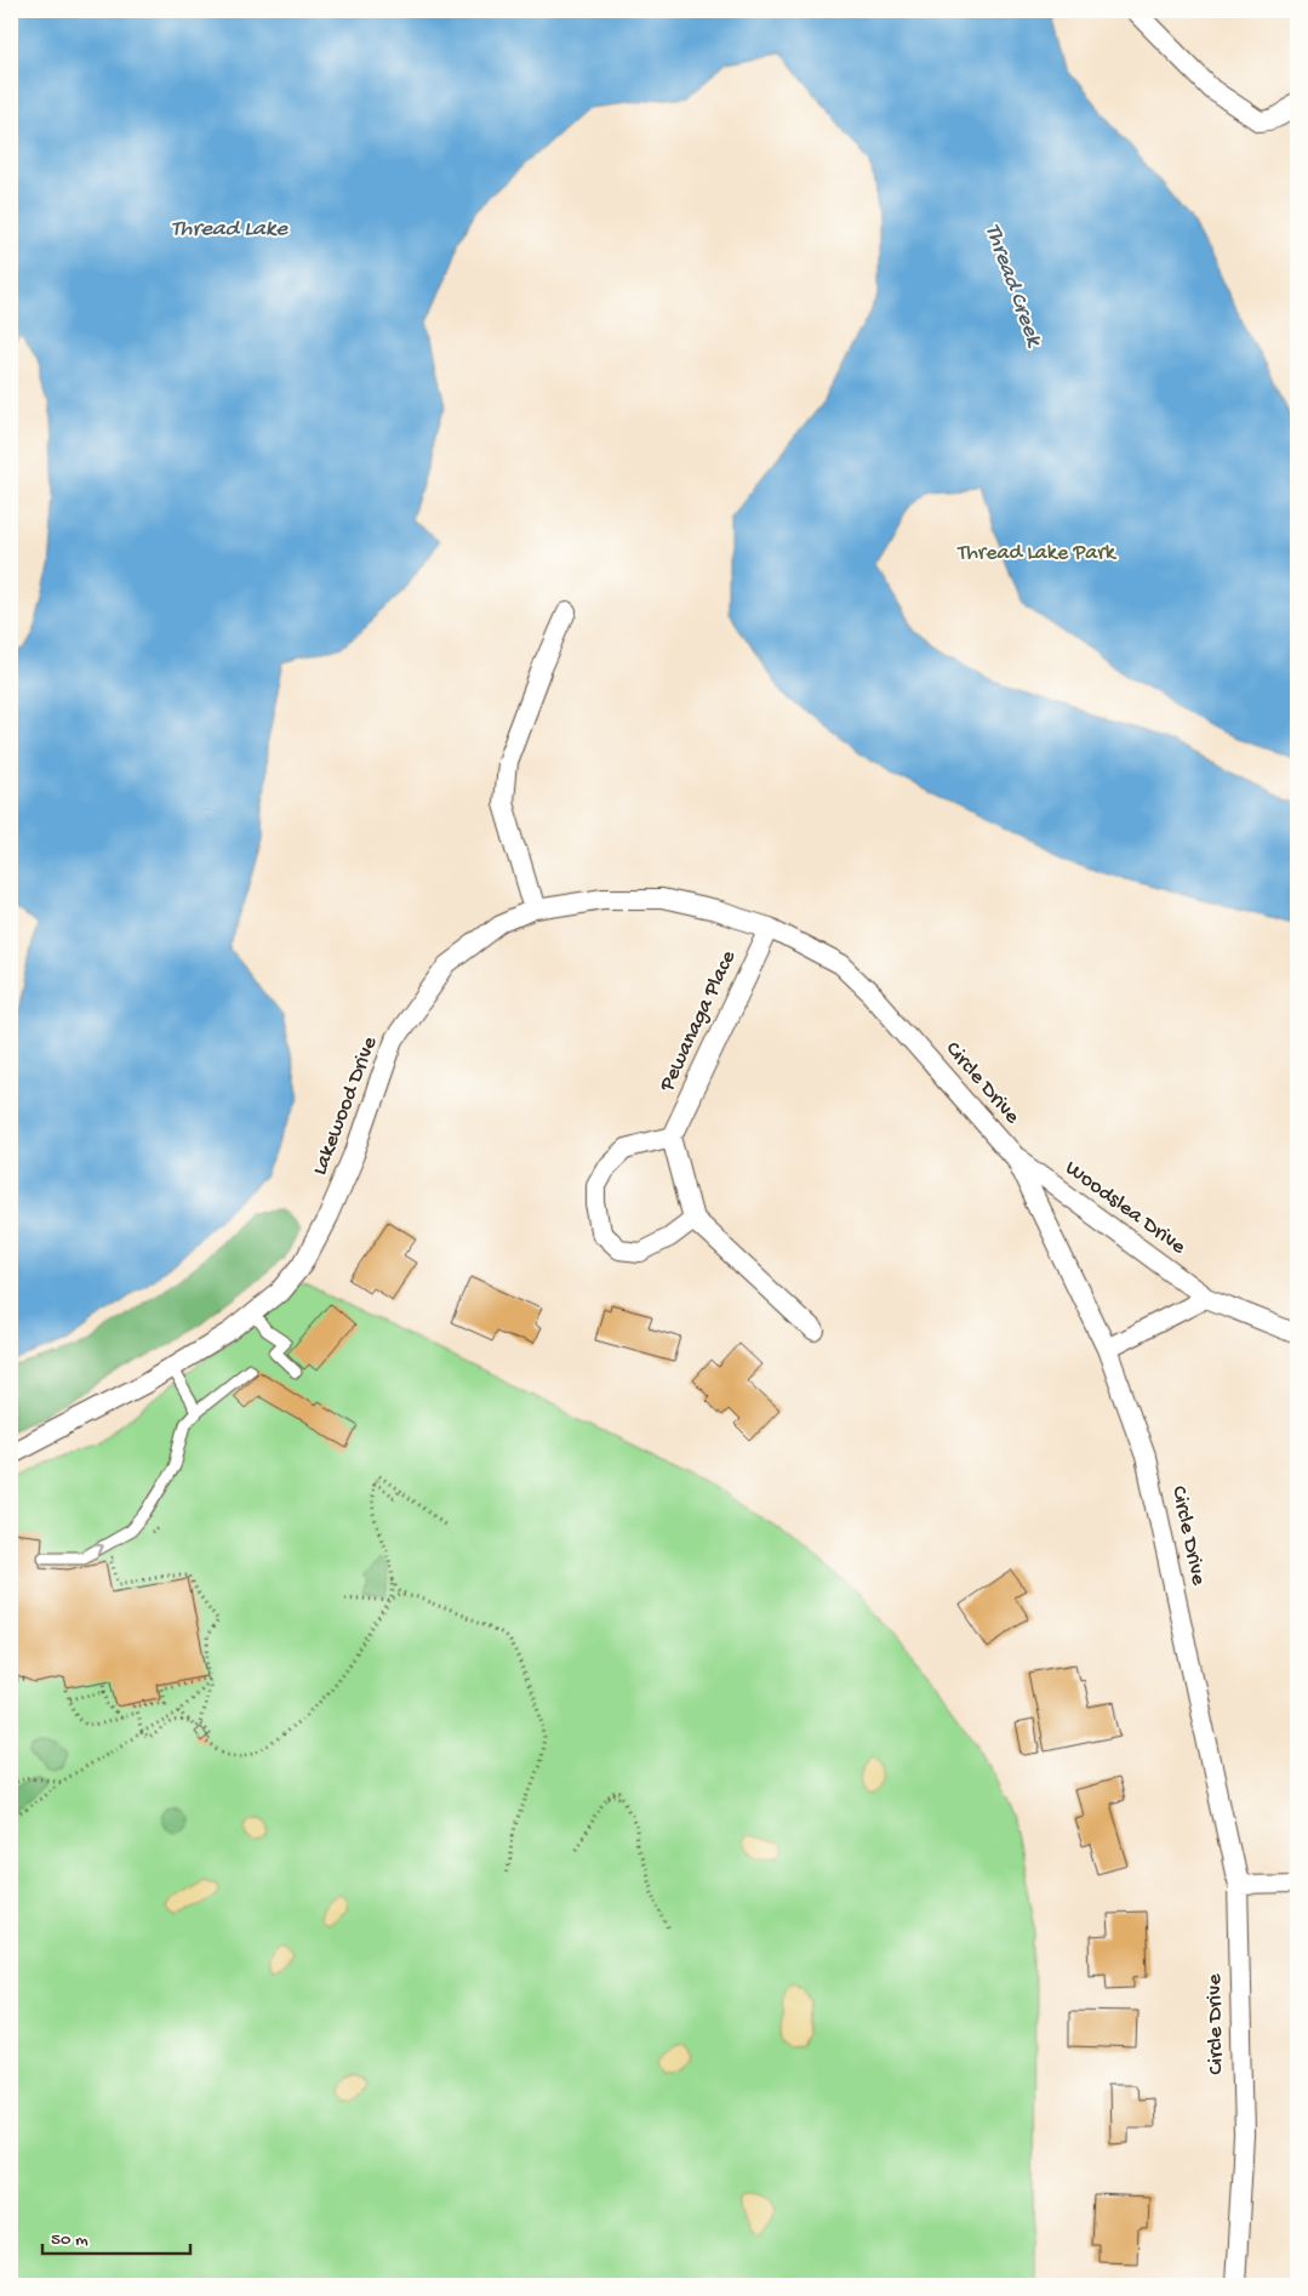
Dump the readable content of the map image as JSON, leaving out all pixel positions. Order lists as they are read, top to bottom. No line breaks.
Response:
{"streets":{"street":["Pewanaga Place","Circle Drive","Lakewood Drive","Woodslea Drive"]},"crossings":[["Pewanaga Place","Circle Drive"],["Pewanaga Place","Lakewood Drive"],["Circle Drive","Lakewood Drive"],["Circle Drive","Woodslea Drive"]],"water":["Thread Lake","Thread Creek"],"parks":["Thread Lake Park"],"scale_bar":"50 m"}
